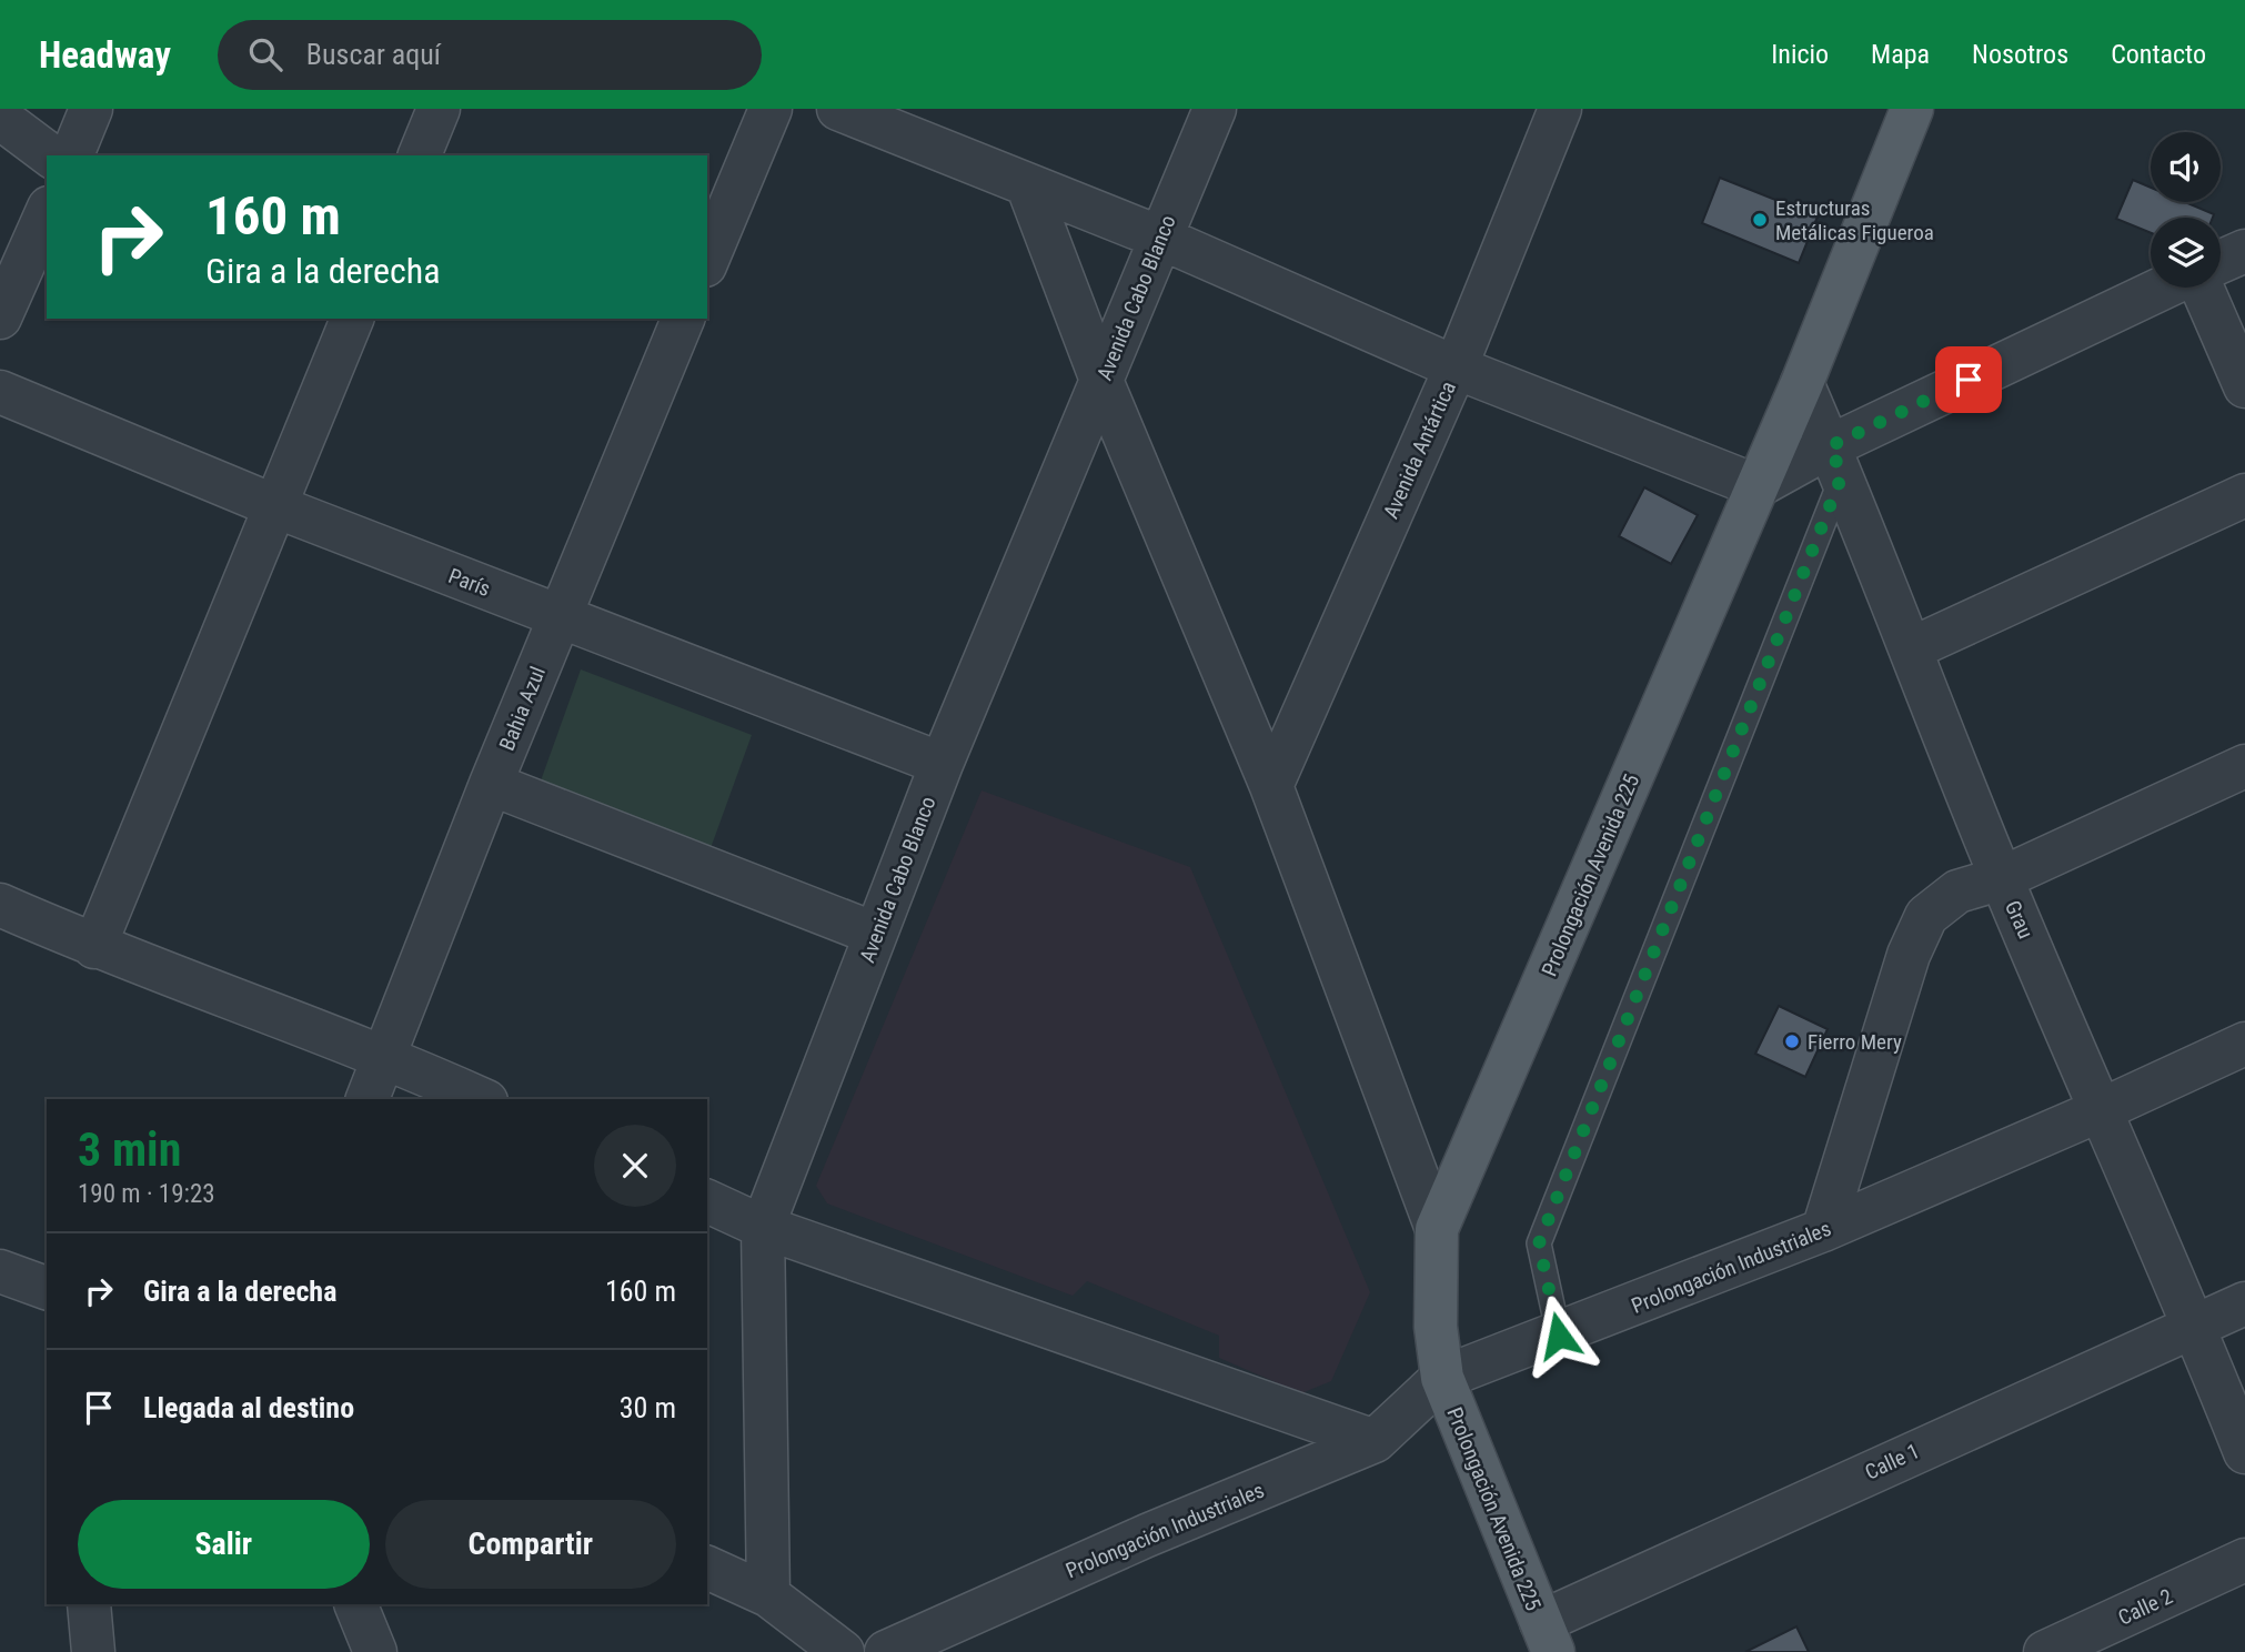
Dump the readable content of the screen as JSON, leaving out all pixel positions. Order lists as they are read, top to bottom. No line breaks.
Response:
{"streets":{"main road":["Prolongación Avenida 225"],"street":["Avenida Cabo Blanco","Avenida Antártica","París","Bahia Azul","Grau","Prolongación Industriales","Calle 1","Calle 2"]},"crossings":[["Avenida Cabo Blanco","París"],["París","Bahia Azul"],["Prolongación Avenida 225","Grau"],["Prolongación Avenida 225","Prolongación Industriales"],["Prolongación Avenida 225","Calle 1"],["Grau","Prolongación Industriales"],["Grau","Calle 1"]],"places":["Estructuras Metálicas Figueroa","Fierro Mery"],"page":{"header":"Headway","search":"Buscar aquí","nav":["Inicio","Mapa","Nosotros","Contacto"],"turn":["160 m","Gira a la derecha"],"heading":["3 min","190 m · 19:23"],"list":[{"name":"Gira a la derecha","value":"160 m"},{"name":"Llegada al destino","value":"30 m"}],"buttons":["Salir","Compartir"]}}
